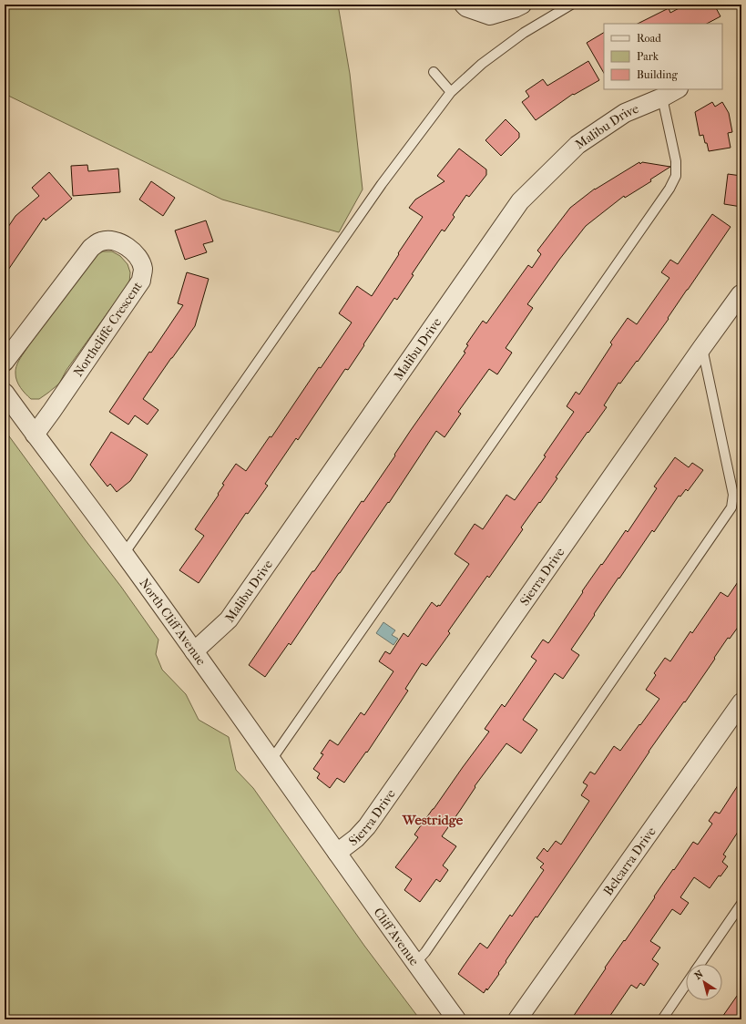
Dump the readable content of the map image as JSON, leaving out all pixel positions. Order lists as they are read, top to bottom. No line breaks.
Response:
{"streets":{"street":["Malibu Drive","Northcliffe Crescent","Sierra Drive","North Cliff Avenue","Belcarra Drive","Cliff Avenue"]},"crossings":[["Malibu Drive","North Cliff Avenue"],["Northcliffe Crescent","North Cliff Avenue"],["Sierra Drive","North Cliff Avenue"],["Sierra Drive","Cliff Avenue"],["North Cliff Avenue","Cliff Avenue"]],"districts":["Westridge"],"legend":["Road","Park","Building"],"north":"top left"}
